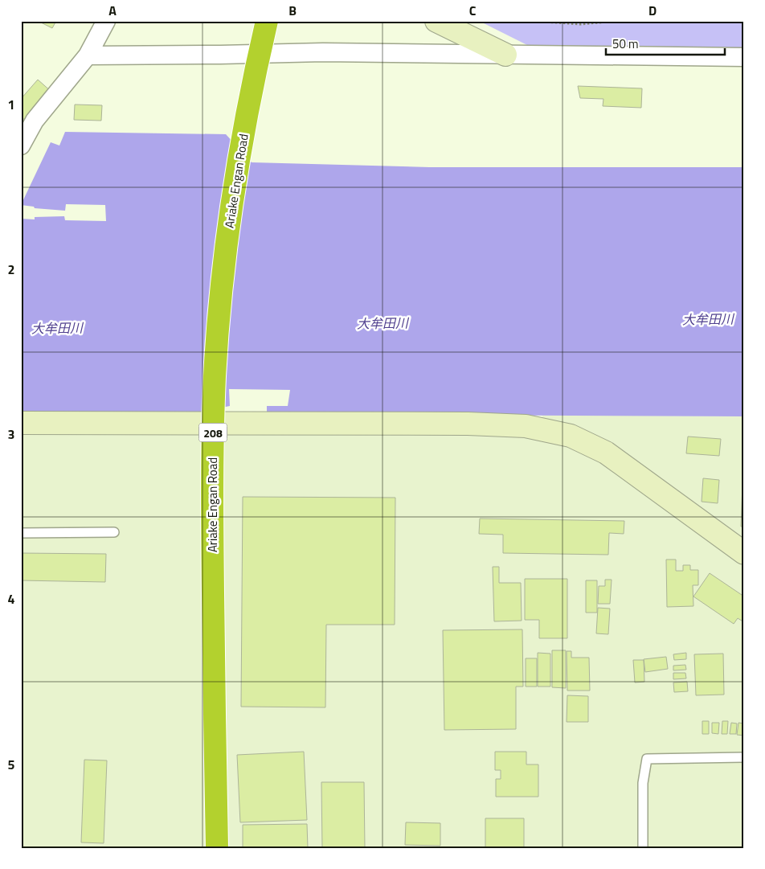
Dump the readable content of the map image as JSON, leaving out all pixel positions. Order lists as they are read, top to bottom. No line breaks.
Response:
{"streets":{"highway":["Ariake Engan Road","208"]},"water":["大牟田川"],"scale_bar":"50 m","grid":{"columns":["A","B","C","D"],"rows":["1","2","3","4","5"]}}
